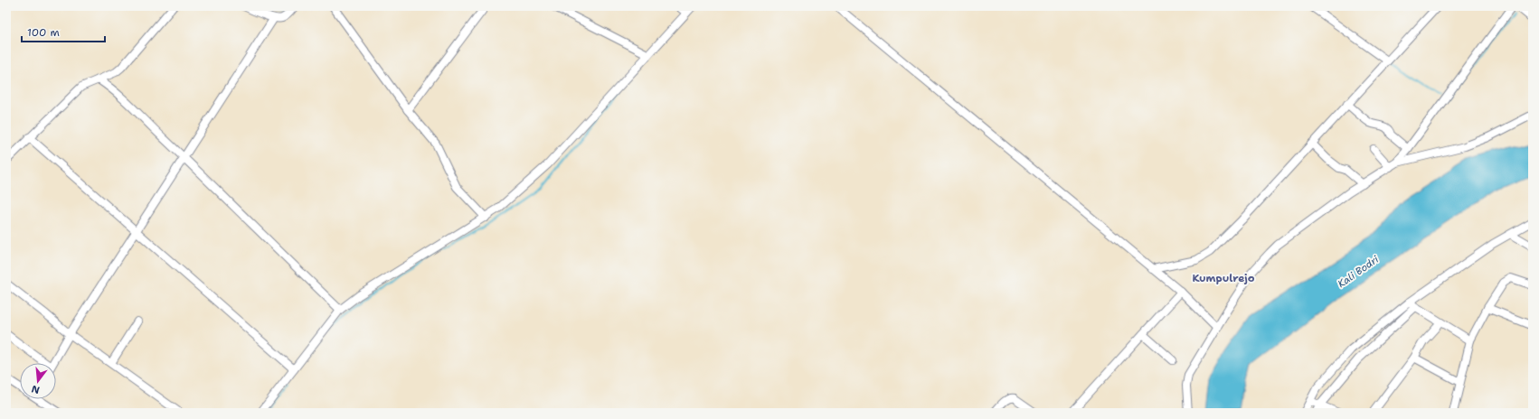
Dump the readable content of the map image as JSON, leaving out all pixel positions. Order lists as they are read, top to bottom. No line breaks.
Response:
{"districts":["Kumpulrejo"],"water":["Kali Bodri"],"scale_bar":"100 m","north":"bottom"}
